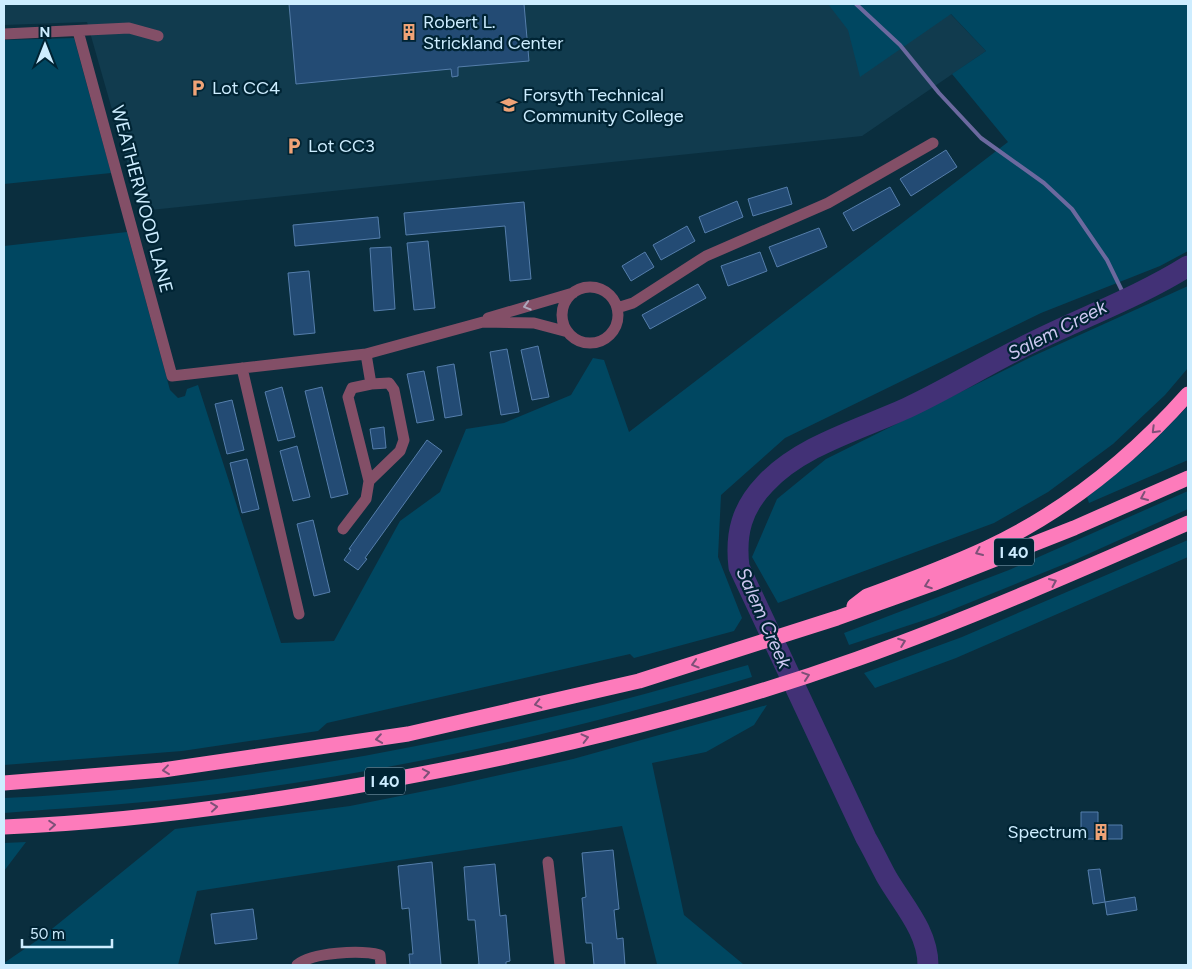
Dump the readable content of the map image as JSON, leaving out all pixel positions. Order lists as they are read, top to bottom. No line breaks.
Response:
{"streets":{"highway":["I 40"],"street":["WEATHERWOOD LANE"]},"water":["Salem Creek"],"places":{"building":["Robert L. Strickland Center","Spectrum"],"parking":["Lot CC4","Lot CC3"],"school or university":["Forsyth Technical Community College"]},"scale_bar":"50 m","north":"top"}
